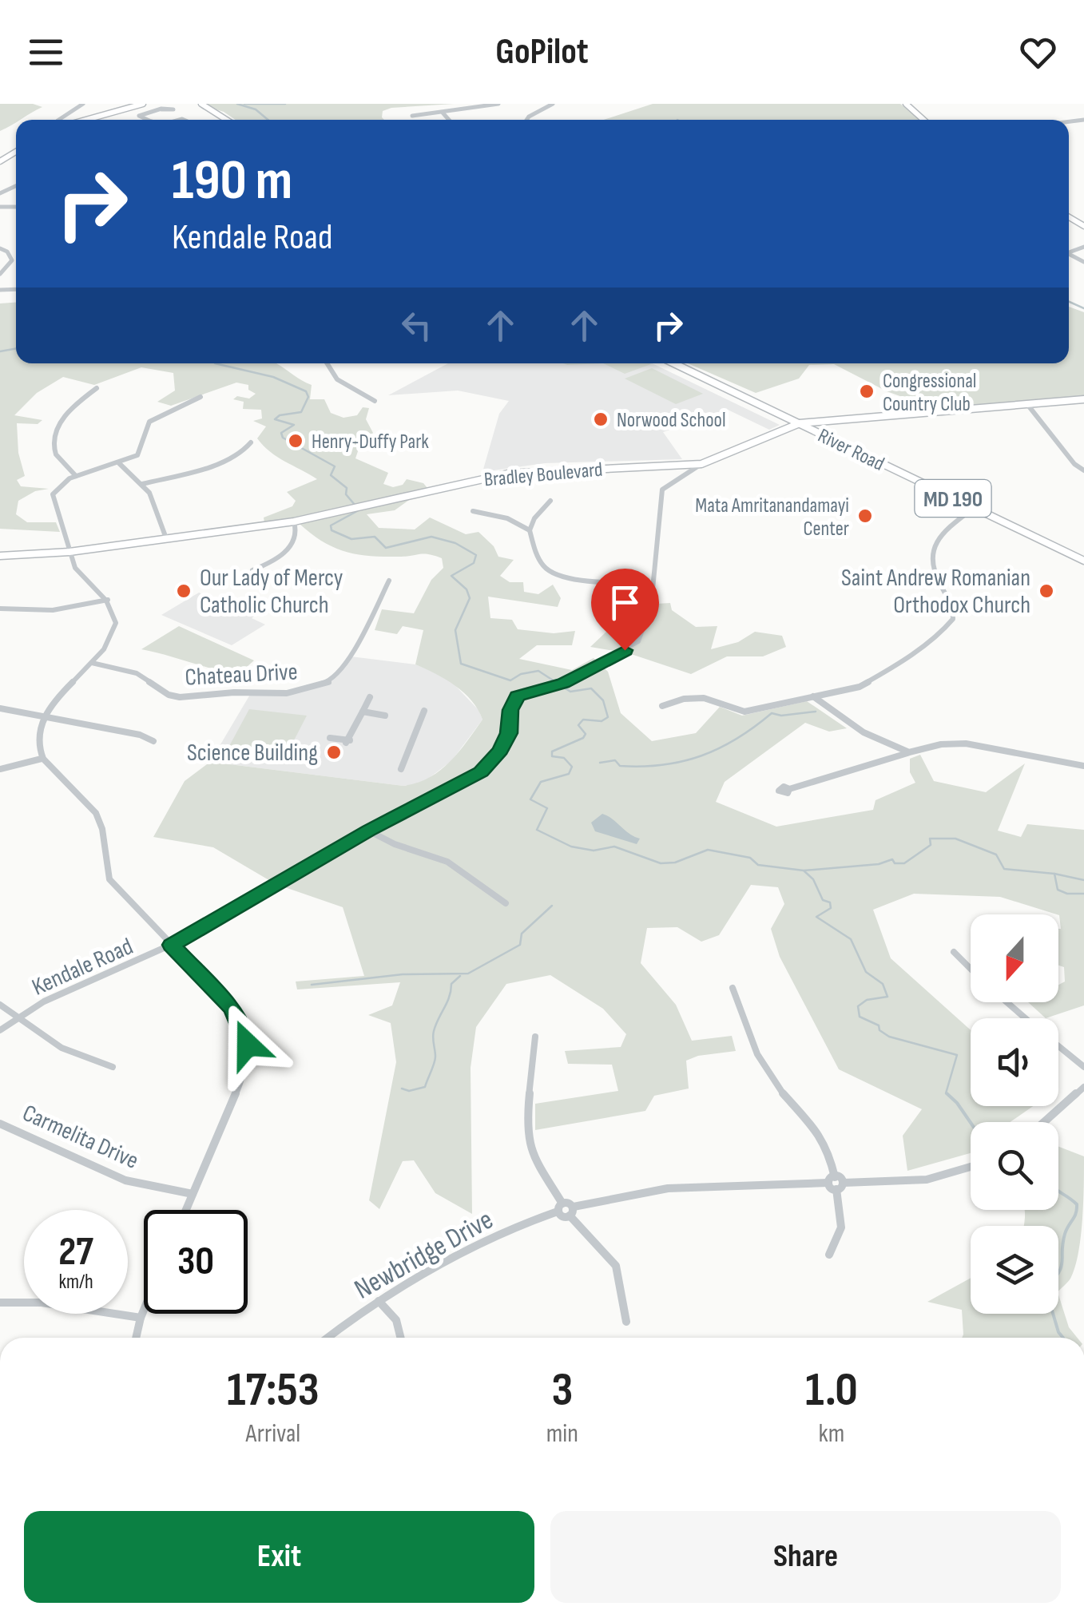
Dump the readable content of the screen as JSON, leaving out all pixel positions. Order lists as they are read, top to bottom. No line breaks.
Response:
{"streets":{"main road":["River Road","Bradley Boulevard","MD 190"],"street":["Chateau Drive","Kendale Road","Carmelita Drive","Newbridge Drive"]},"crossings":[["River Road","Bradley Boulevard"],["Bradley Boulevard","Kendale Road"]],"places":["Congressional Country Club","Norwood School","Henry-Duffy Park","Mata Amritanandamayi Center","Our Lady of Mercy Catholic Church","Saint Andrew Romanian Orthodox Church","Science Building"],"north":"bottom","page":{"header":"GoPilot","turn":["190 m","Kendale Road"],"speed":"27 km/h","limit":"30","eta":["17:53","Arrival","3","min","1.0","km"],"buttons":["Exit","Share"]}}
